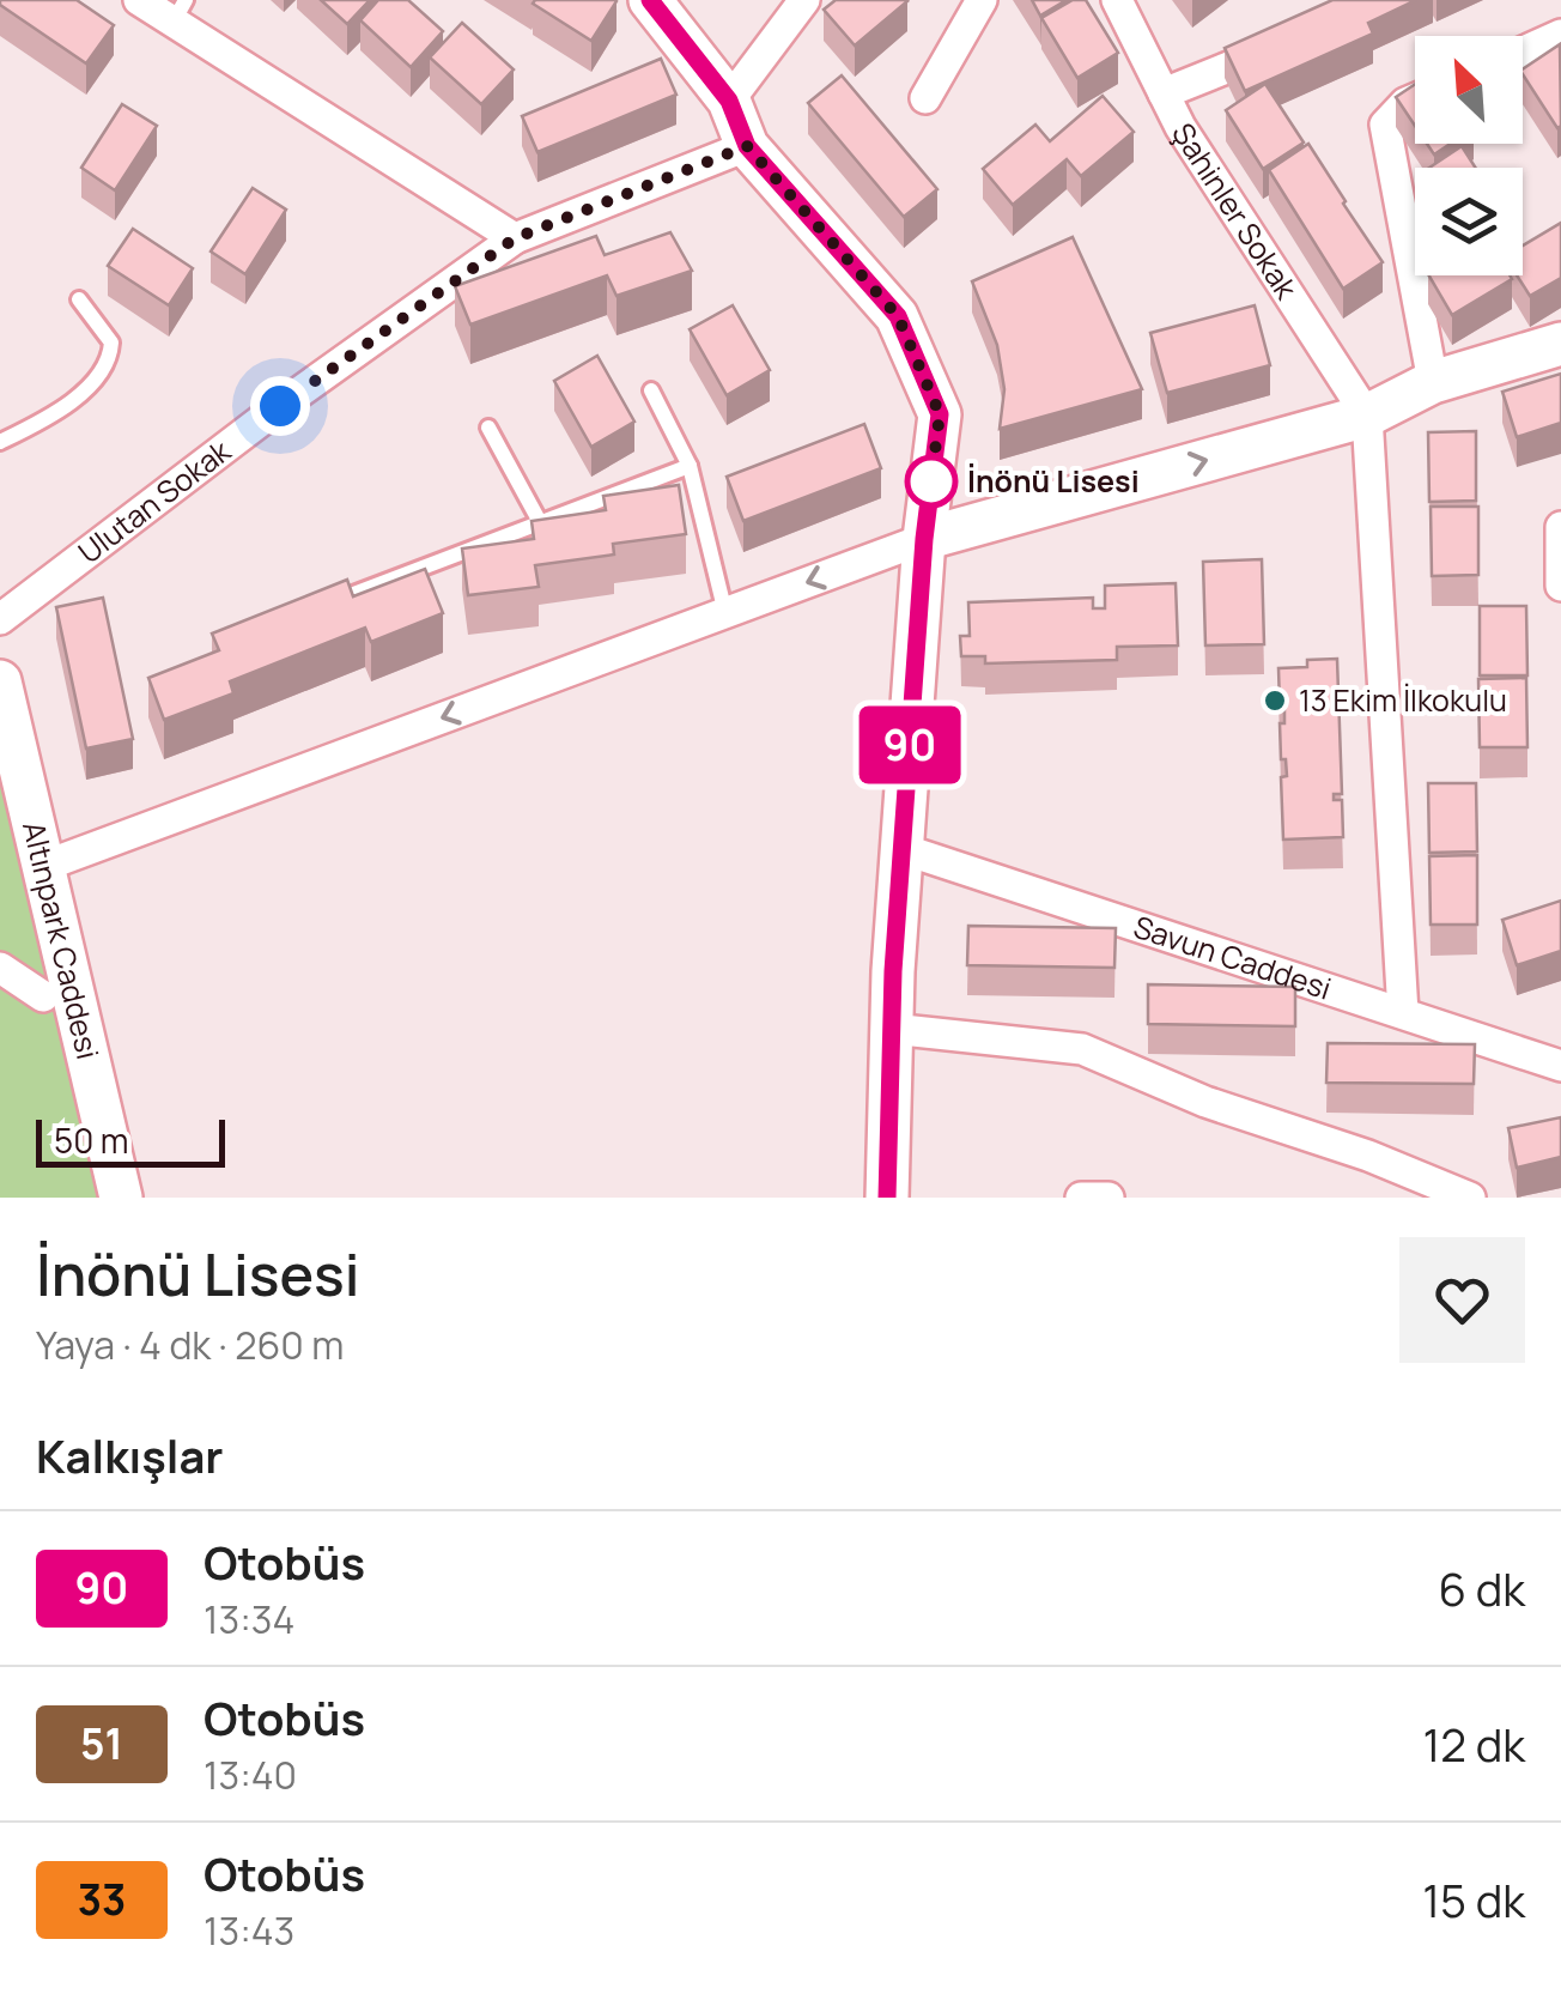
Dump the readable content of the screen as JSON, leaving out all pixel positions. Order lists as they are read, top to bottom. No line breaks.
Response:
{"streets":{"street":["Şahinler Sokak","Ulutan Sokak","Altınpark Caddesi","Savun Caddesi"]},"places":["İnönü Lisesi","13 Ekim İlkokulu"],"lines":["bus line 90"],"scale_bar":"50 m","north":"top left","page":{"on_map":"90","scale":"50 m","heading":[["İnönü Lisesi","Yaya · 4 dk · 260 m"],"Kalkışlar"],"list":[{"mark":"90","name":"Otobüs","note":"13:34","value":"6 dk"},{"mark":"51","name":"Otobüs","note":"13:40","value":"12 dk"},{"mark":"33","name":"Otobüs","note":"13:43","value":"15 dk"}]}}
